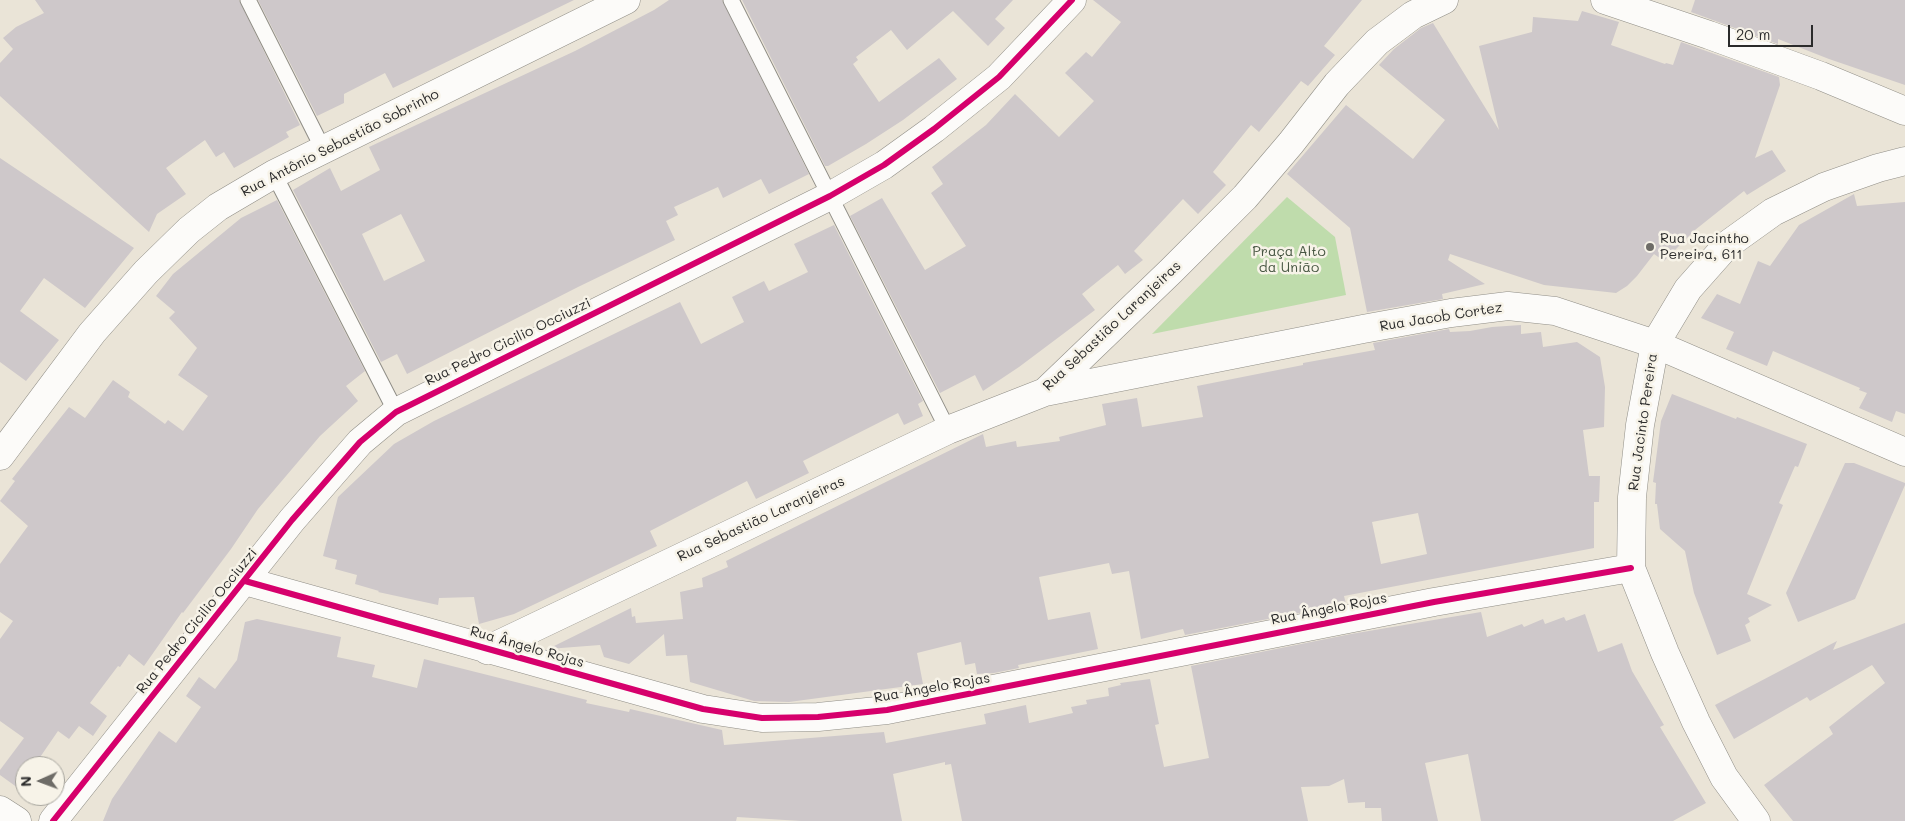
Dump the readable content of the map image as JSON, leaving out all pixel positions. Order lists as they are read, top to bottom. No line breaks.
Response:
{"streets":{"street":["Rua Antônio Sebastião Sobrinho","Rua Jacob Cortez","Rua Sebastião Laranjeiras","Rua Pedro Cicilio Occiuzzi","Rua Jacinto Pereira","Rua Ângelo Rojas"]},"crossings":[["Rua Jacob Cortez","Rua Sebastião Laranjeiras"],["Rua Jacob Cortez","Rua Jacinto Pereira"],["Rua Sebastião Laranjeiras","Rua Ângelo Rojas"],["Rua Pedro Cicilio Occiuzzi","Rua Ângelo Rojas"],["Rua Jacinto Pereira","Rua Ângelo Rojas"]],"parks":["Praça Alto da União"],"places":["Rua Jacintho Pereira, 611"],"scale_bar":"20 m","north":"left"}
